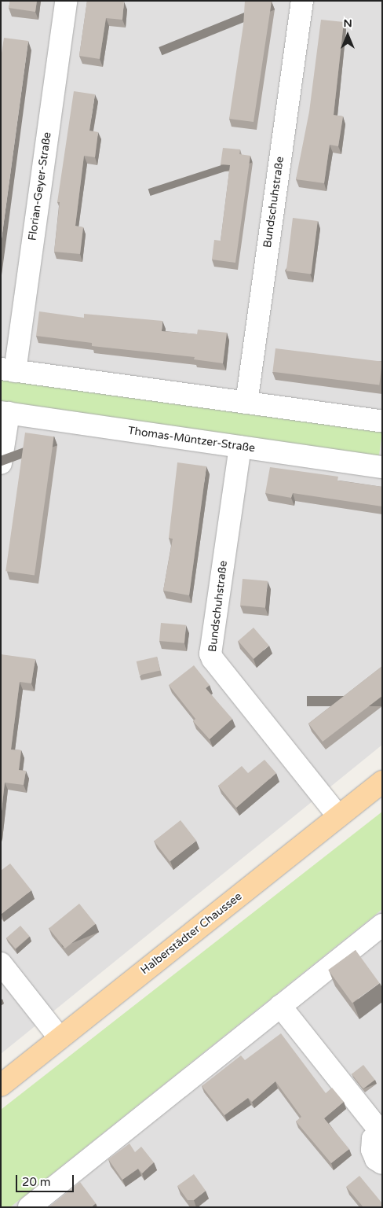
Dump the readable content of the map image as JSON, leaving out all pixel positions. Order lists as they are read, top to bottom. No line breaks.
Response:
{"streets":{"main road":["Halberstädter Chaussee"],"street":["Florian-Geyer-Straße","Bundschuhstraße","Thomas-Müntzer-Straße"]},"crossings":[["Bundschuhstraße","Thomas-Müntzer-Straße"],["Bundschuhstraße","Halberstädter Chaussee"]],"scale_bar":"20 m","north":"top"}
